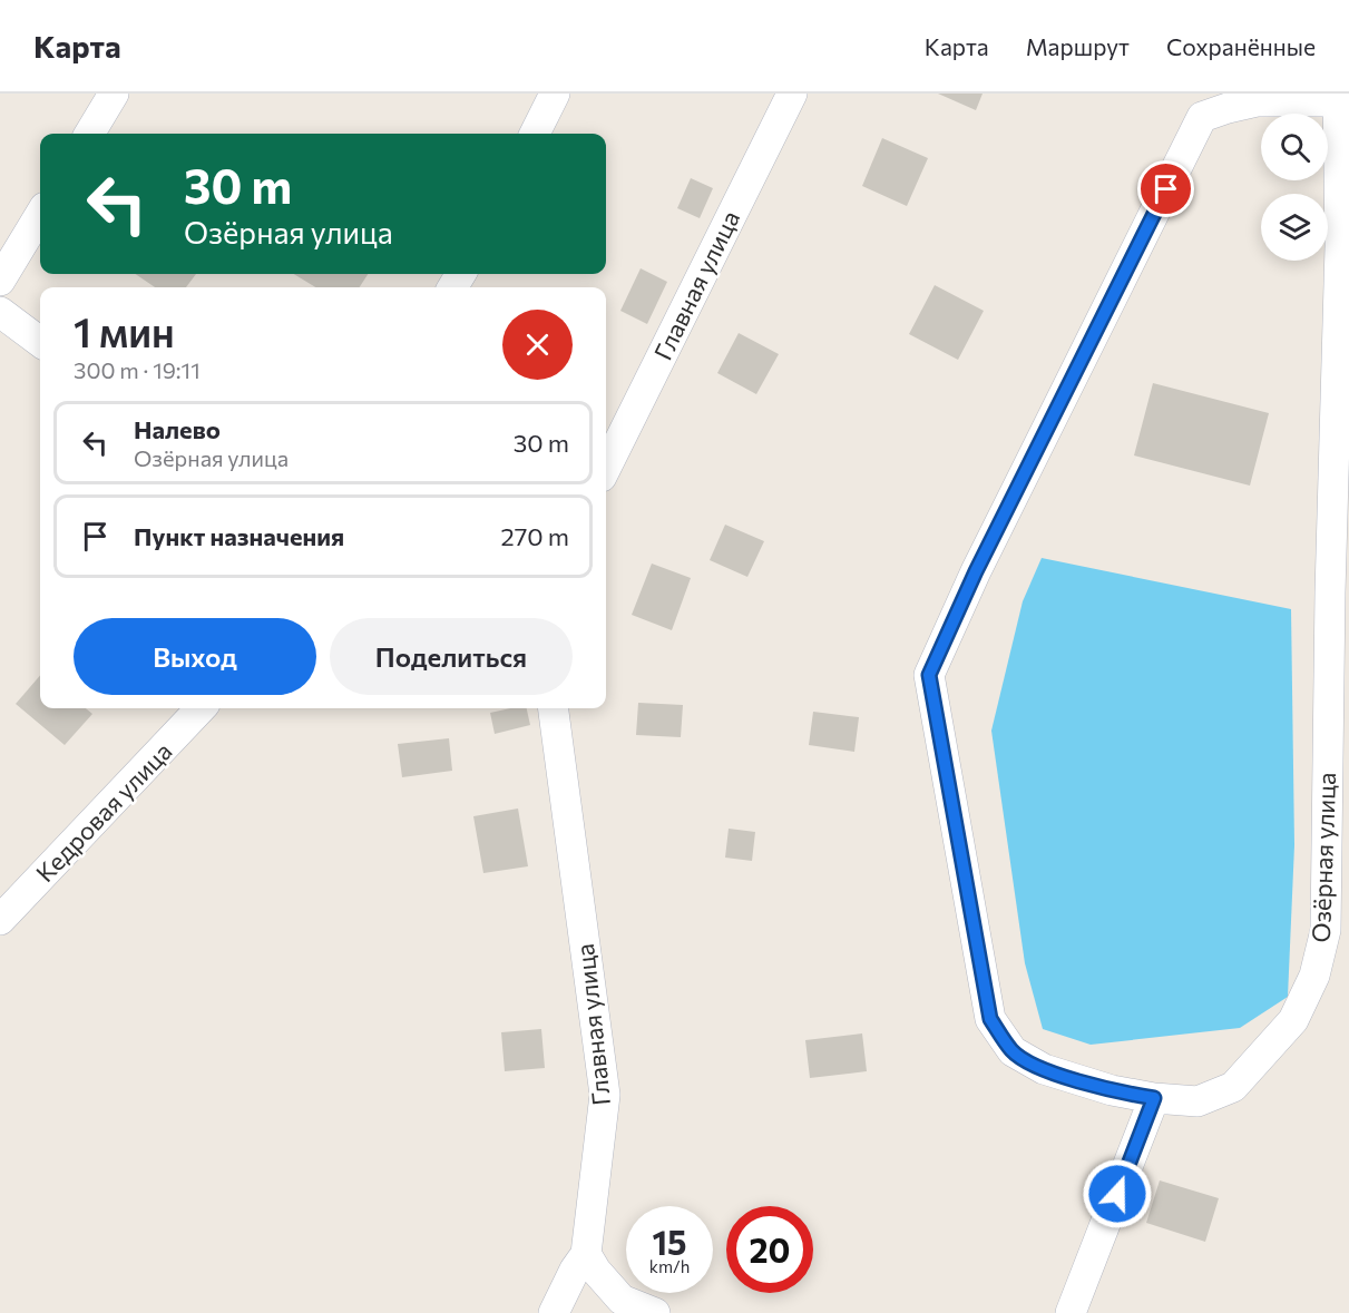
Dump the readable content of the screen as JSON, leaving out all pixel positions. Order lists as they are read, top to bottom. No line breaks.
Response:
{"streets":{"lane":["Главная улица","Кедровая улица","Озёрная улица"]},"page":{"header":"Карта","nav":["Карта","Маршрут","Сохранённые"],"turn":["30 m","Озёрная улица"],"heading":["1 мин","300 m · 19:11"],"list":[{"name":"Налево","note":"Озёрная улица","value":"30 m"},{"name":"Пункт назначения","value":"270 m"}],"buttons":["Выход","Поделиться"],"speed":"15 km/h","limit":"20"}}
